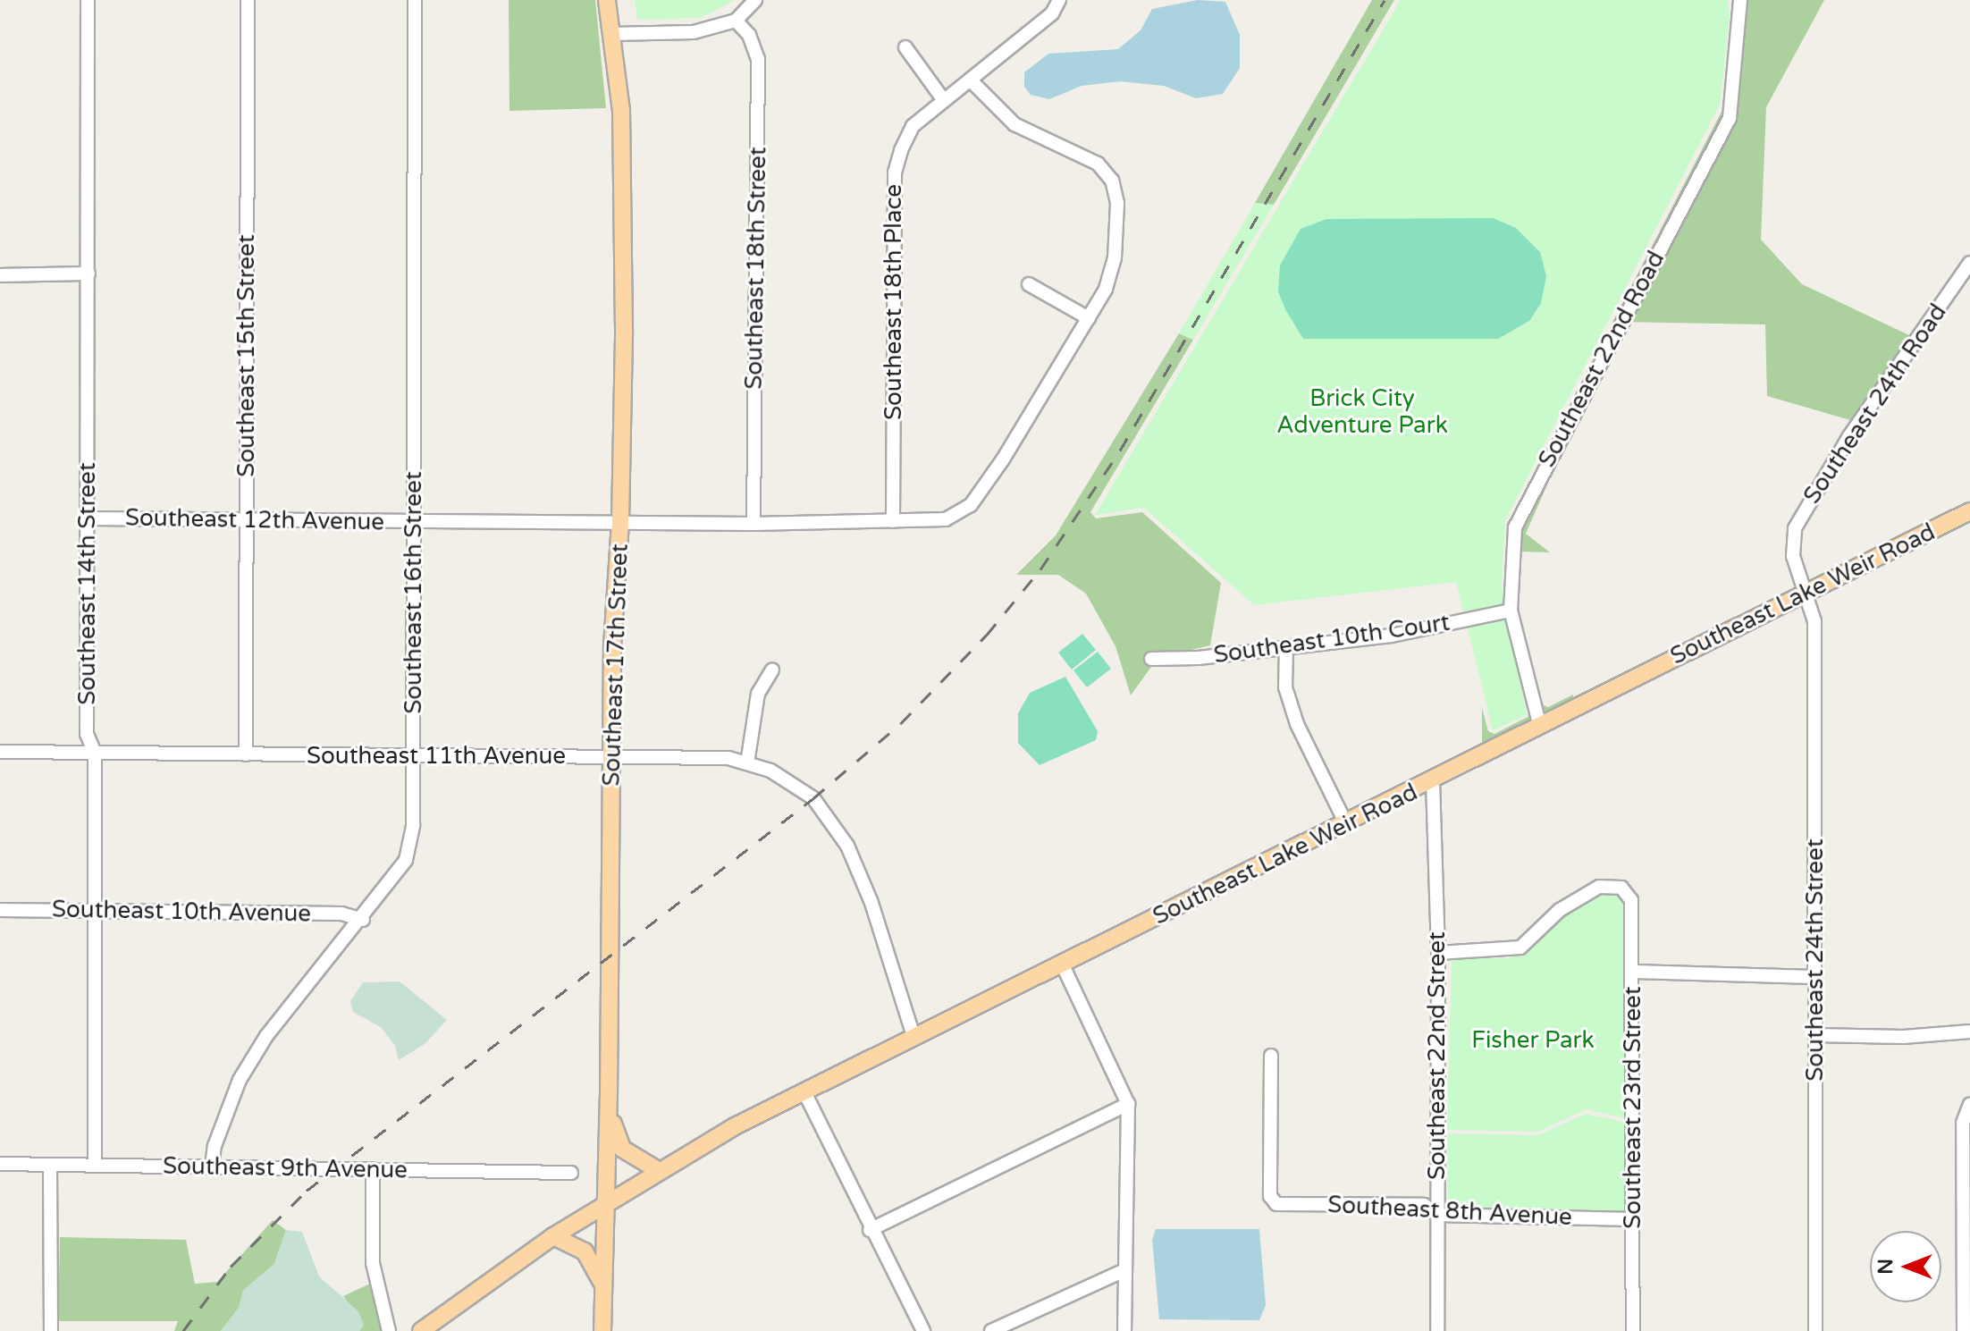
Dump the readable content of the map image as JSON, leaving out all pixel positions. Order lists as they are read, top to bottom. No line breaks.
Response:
{"streets":{"main road":["Southeast Lake Weir Road","Southeast 17th Street"],"street":["Southeast 18th Street","Southeast 18th Place","Southeast 15th Street","Southeast 22nd Road","Southeast 24th Road","Southeast 12th Avenue","Southeast 14th Street","Southeast 16th Street","Southeast 10th Court","Southeast 11th Avenue","Southeast 10th Avenue","Southeast 24th Street","Southeast 22nd Street","Southeast 23rd Street","Southeast 9th Avenue","Southeast 8th Avenue"]},"crossings":[["Southeast 18th Street","Southeast 12th Avenue"],["Southeast 18th Place","Southeast 12th Avenue"],["Southeast 15th Street","Southeast 12th Avenue"],["Southeast 15th Street","Southeast 11th Avenue"],["Southeast 22nd Road","Southeast Lake Weir Road"],["Southeast 22nd Road","Southeast 10th Court"],["Southeast 24th Road","Southeast Lake Weir Road"],["Southeast 24th Road","Southeast 24th Street"],["Southeast 12th Avenue","Southeast 14th Street"],["Southeast 12th Avenue","Southeast 16th Street"],["Southeast 12th Avenue","Southeast 17th Street"],["Southeast 14th Street","Southeast 11th Avenue"],["Southeast 14th Street","Southeast 10th Avenue"],["Southeast 14th Street","Southeast 9th Avenue"],["Southeast 16th Street","Southeast 11th Avenue"],["Southeast 16th Street","Southeast 10th Avenue"],["Southeast 16th Street","Southeast 9th Avenue"],["Southeast Lake Weir Road","Southeast 17th Street"],["Southeast Lake Weir Road","Southeast 11th Avenue"],["Southeast Lake Weir Road","Southeast 24th Street"],["Southeast Lake Weir Road","Southeast 22nd Street"],["Southeast 17th Street","Southeast 11th Avenue"],["Southeast 22nd Street","Southeast 23rd Street"],["Southeast 22nd Street","Southeast 8th Avenue"],["Southeast 23rd Street","Southeast 8th Avenue"]],"parks":["Brick City Adventure Park","Fisher Park"],"north":"left"}
